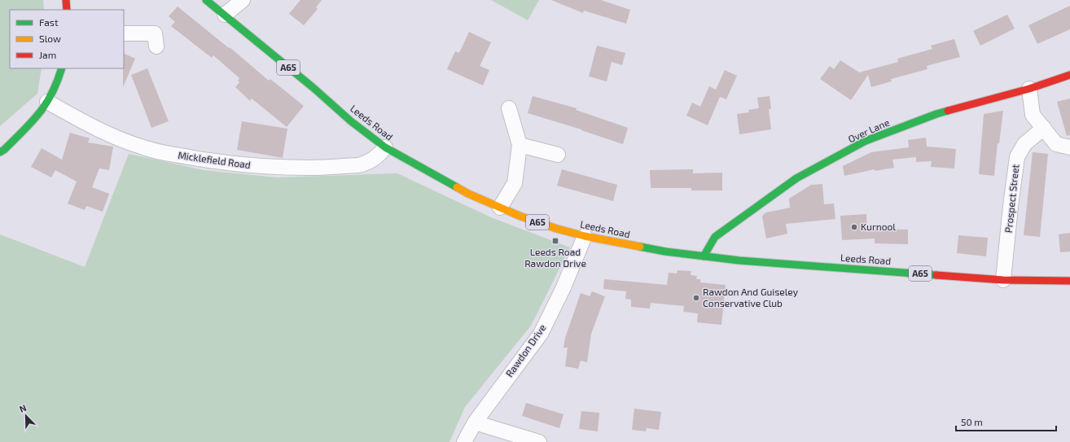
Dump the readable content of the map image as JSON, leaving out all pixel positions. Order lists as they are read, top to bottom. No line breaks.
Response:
{"streets":{"main road":["A65","Leeds Road","Over Lane"],"street":["Micklefield Road","Prospect Street","Rawdon Drive"]},"crossings":[["Leeds Road","Over Lane"],["Leeds Road","Micklefield Road"],["Leeds Road","Prospect Street"],["Leeds Road","Rawdon Drive"]],"places":{"other":["Kurnool","Rawdon And Guiseley Conservative Club"],"transit":["Leeds Road Rawdon Drive"]},"legend":["Fast","Slow","Jam"],"scale_bar":"50 m","north":"top left"}
